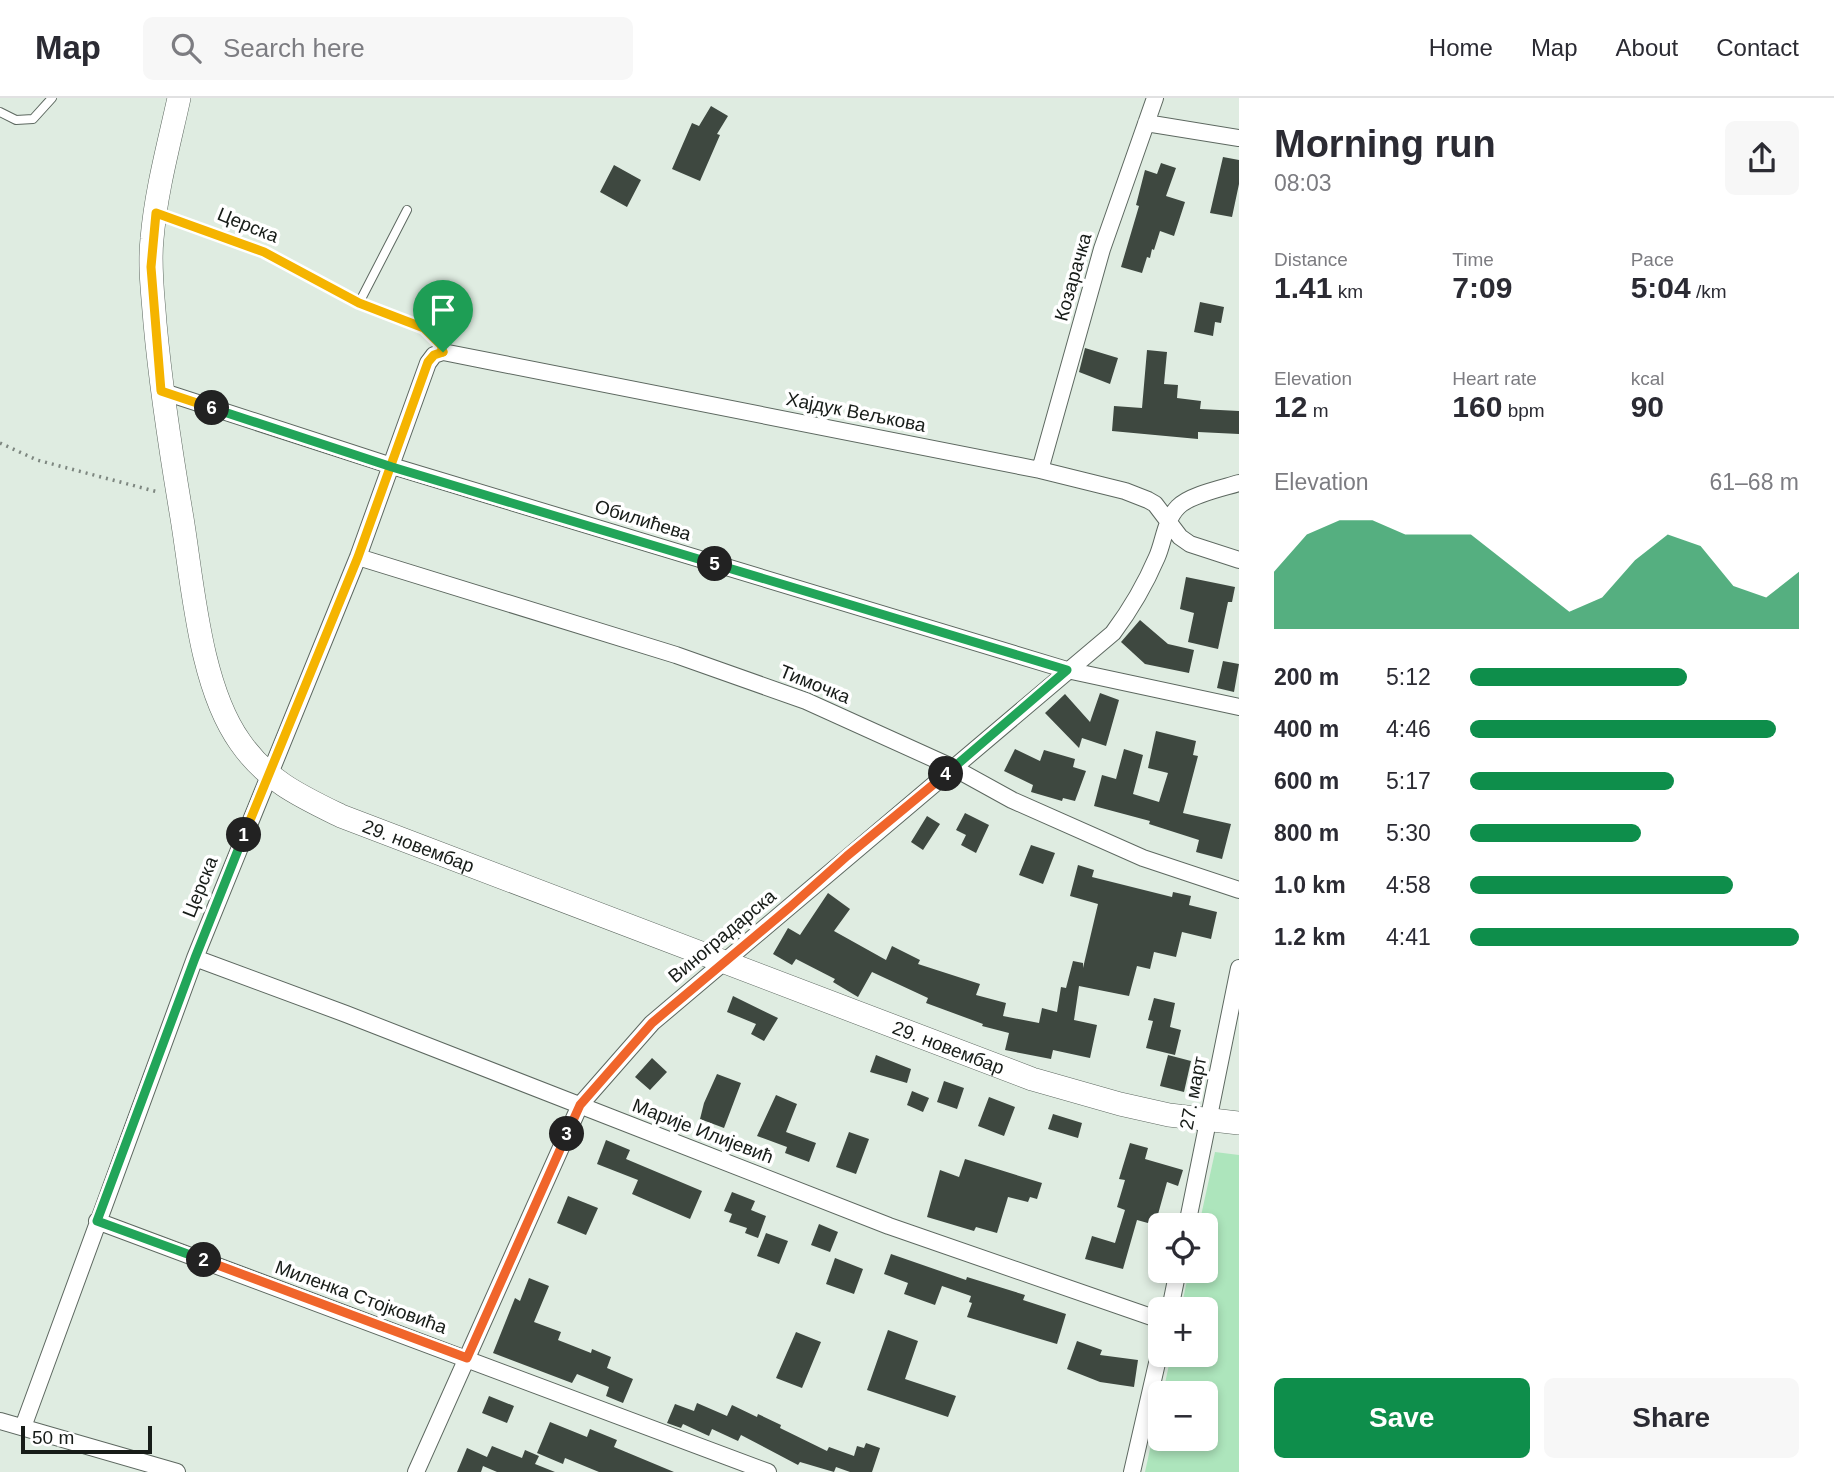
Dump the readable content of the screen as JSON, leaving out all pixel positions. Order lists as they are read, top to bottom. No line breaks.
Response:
{"streets":{"main road":["29. новембар"],"street":["Церска","Козарачка","Хајдук Вељкова","Обилићева","Тимочка","Виноградарска","27. март","Марије Илијевић","Миленка Стојковића"]},"crossings":[["Церска","Хајдук Вељкова"],["Церска","Обилићева"],["Церска","Тимочка"],["Церска","29. новембар"],["Церска","Марије Илијевић"],["Церска","Миленка Стојковића"],["Козарачка","Хајдук Вељкова"],["Хајдук Вељкова","Виноградарска"],["Обилићева","29. новембар"],["Обилићева","Виноградарска"],["Тимочка","Виноградарска"],["29. новембар","Виноградарска"],["29. новембар","27. март"],["Виноградарска","Марије Илијевић"],["Виноградарска","Миленка Стојковића"]],"scale_bar":"50 m","page":{"header":"Map","search":"Search here","nav":["Home","Map","About","Contact"],"heading":["Morning run","08:03"],"stats":[["Distance","1.41 km"],["Time","7:09"],["Pace","5:04 /km"],["Elevation","12 m"],["Heart rate","160 bpm"],["kcal","90"]],"pins":["6","5","4","1","3","2"],"chart":["Elevation","61–68 m"],"list":[{"name":"200 m","note":"5:12"},{"name":"400 m","note":"4:46"},{"name":"600 m","note":"5:17"},{"name":"800 m","note":"5:30"},{"name":"1.0 km","note":"4:58"},{"name":"1.2 km","note":"4:41"}],"map_buttons":["+","−"],"buttons":["Save","Share"],"scale":"50 m"}}
